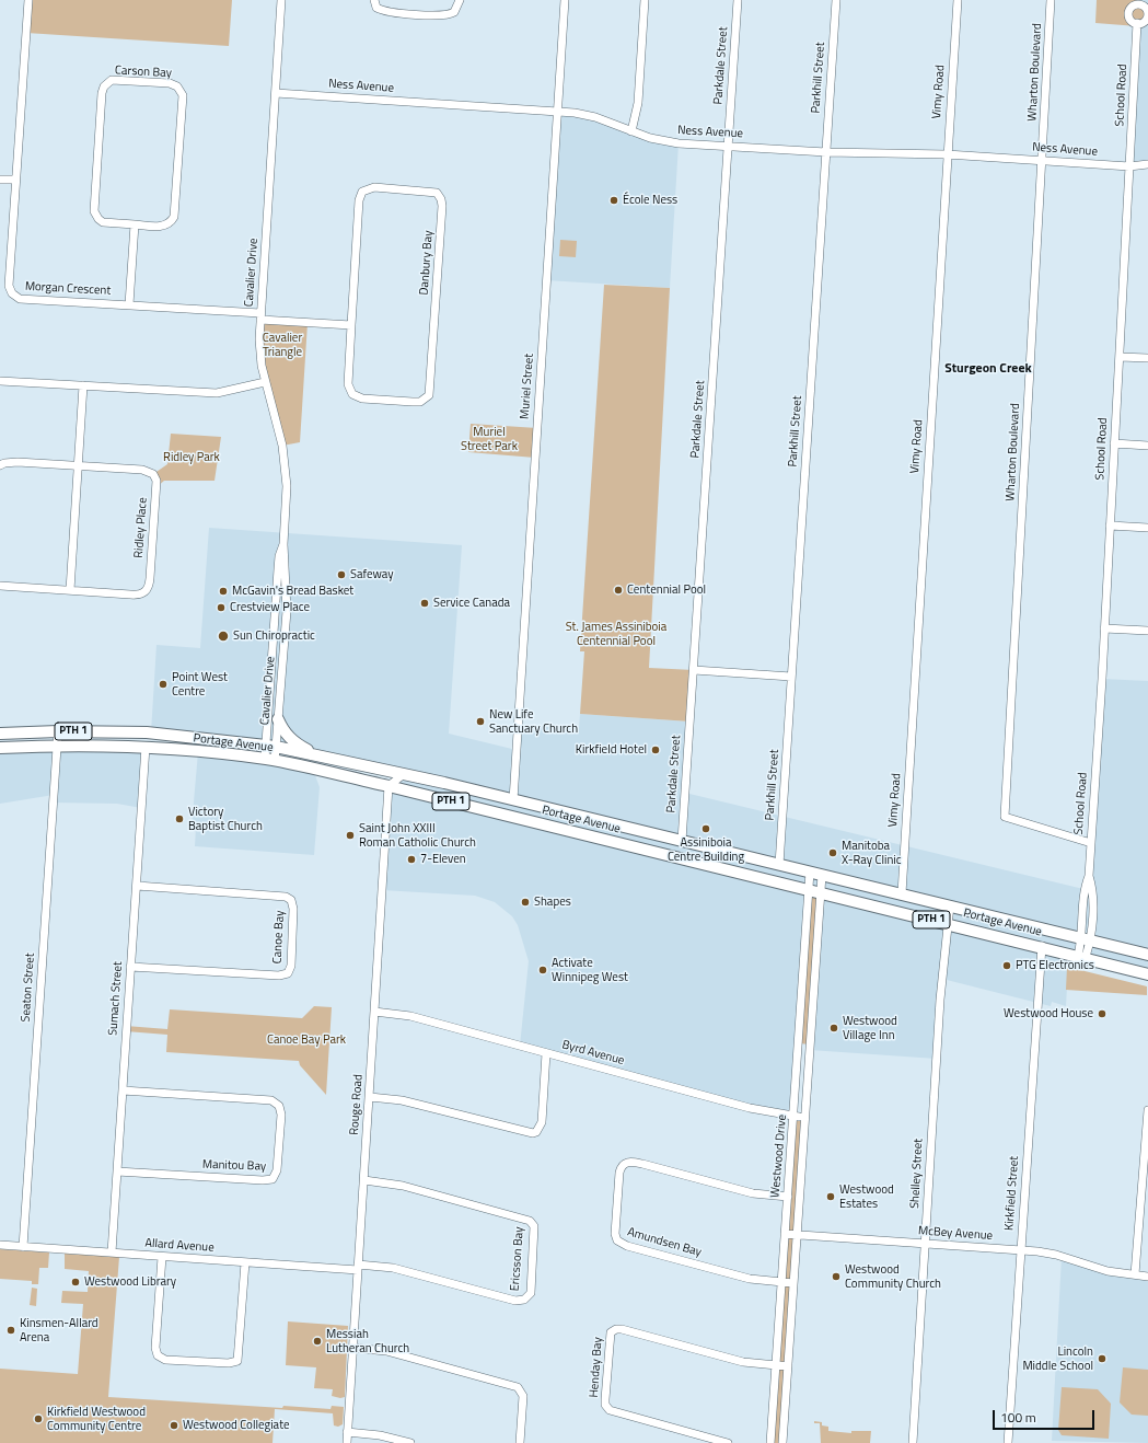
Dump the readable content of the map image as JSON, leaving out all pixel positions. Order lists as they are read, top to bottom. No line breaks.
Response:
{"streets":{"highway":["PTH 1","Portage Avenue"],"street":["Parkdale Street","Carson Bay","Wharton Boulevard","Parkhill Street","Ness Avenue","Vimy Road","School Road","Danbury Bay","Cavalier Drive","Morgan Crescent","Muriel Street","Ridley Place","Canoe Bay","Seaton Street","Sumach Street","Byrd Avenue","Rouge Road","Westwood Drive","Manitou Bay","Shelley Street","Kirkfield Street","McBey Avenue","Amundsen Bay","Allard Avenue","Ericsson Bay","Henday Bay"]},"crossings":[["Parkdale Street","Ness Avenue"],["Parkdale Street","Portage Avenue"],["Wharton Boulevard","Ness Avenue"],["Wharton Boulevard","School Road"],["Parkhill Street","Ness Avenue"],["Parkhill Street","Portage Avenue"],["Ness Avenue","Vimy Road"],["Ness Avenue","School Road"],["Ness Avenue","Cavalier Drive"],["Ness Avenue","Muriel Street"],["Vimy Road","Portage Avenue"],["School Road","Portage Avenue"],["Cavalier Drive","Morgan Crescent"],["Cavalier Drive","Portage Avenue"],["Muriel Street","Portage Avenue"],["Portage Avenue","Seaton Street"],["Portage Avenue","Sumach Street"],["Portage Avenue","Rouge Road"],["Portage Avenue","Westwood Drive"],["Portage Avenue","Shelley Street"],["Portage Avenue","Kirkfield Street"],["Canoe Bay","Sumach Street"],["Seaton Street","Allard Avenue"],["Sumach Street","Manitou Bay"],["Sumach Street","Allard Avenue"],["Byrd Avenue","Rouge Road"],["Byrd Avenue","Westwood Drive"],["Rouge Road","Allard Avenue"],["Rouge Road","Ericsson Bay"],["Westwood Drive","McBey Avenue"],["Westwood Drive","Amundsen Bay"],["Westwood Drive","Henday Bay"],["Shelley Street","McBey Avenue"],["Kirkfield Street","McBey Avenue"],["Allard Avenue","Ericsson Bay"]],"districts":["Sturgeon Creek"],"parks":["Cavalier Triangle","Muriel Street Park","Ridley Park","St. James Assiniboia Centennial Pool","Canoe Bay Park"],"places":["École Ness","Safeway","Centennial Pool","McGavin's Bread Basket","Service Canada","Crestview Place","Sun Chiropractic","Point West Centre","New Life Sanctuary Church","Kirkfield Hotel","Victory Baptist Church","Assiniboia Centre Building","Saint John XXIII Roman Catholic Church","Manitoba X-Ray Clinic","7-Eleven","Shapes","PTG Electronics","Activate Winnipeg West","Westwood House","Westwood Village Inn","Westwood Estates","Westwood Community Church","Westwood Library","Kinsmen-Allard Arena","Messiah Lutheran Church","Lincoln Middle School","Kirkfield Westwood Community Centre","Westwood Collegiate"],"scale_bar":"100 m"}
